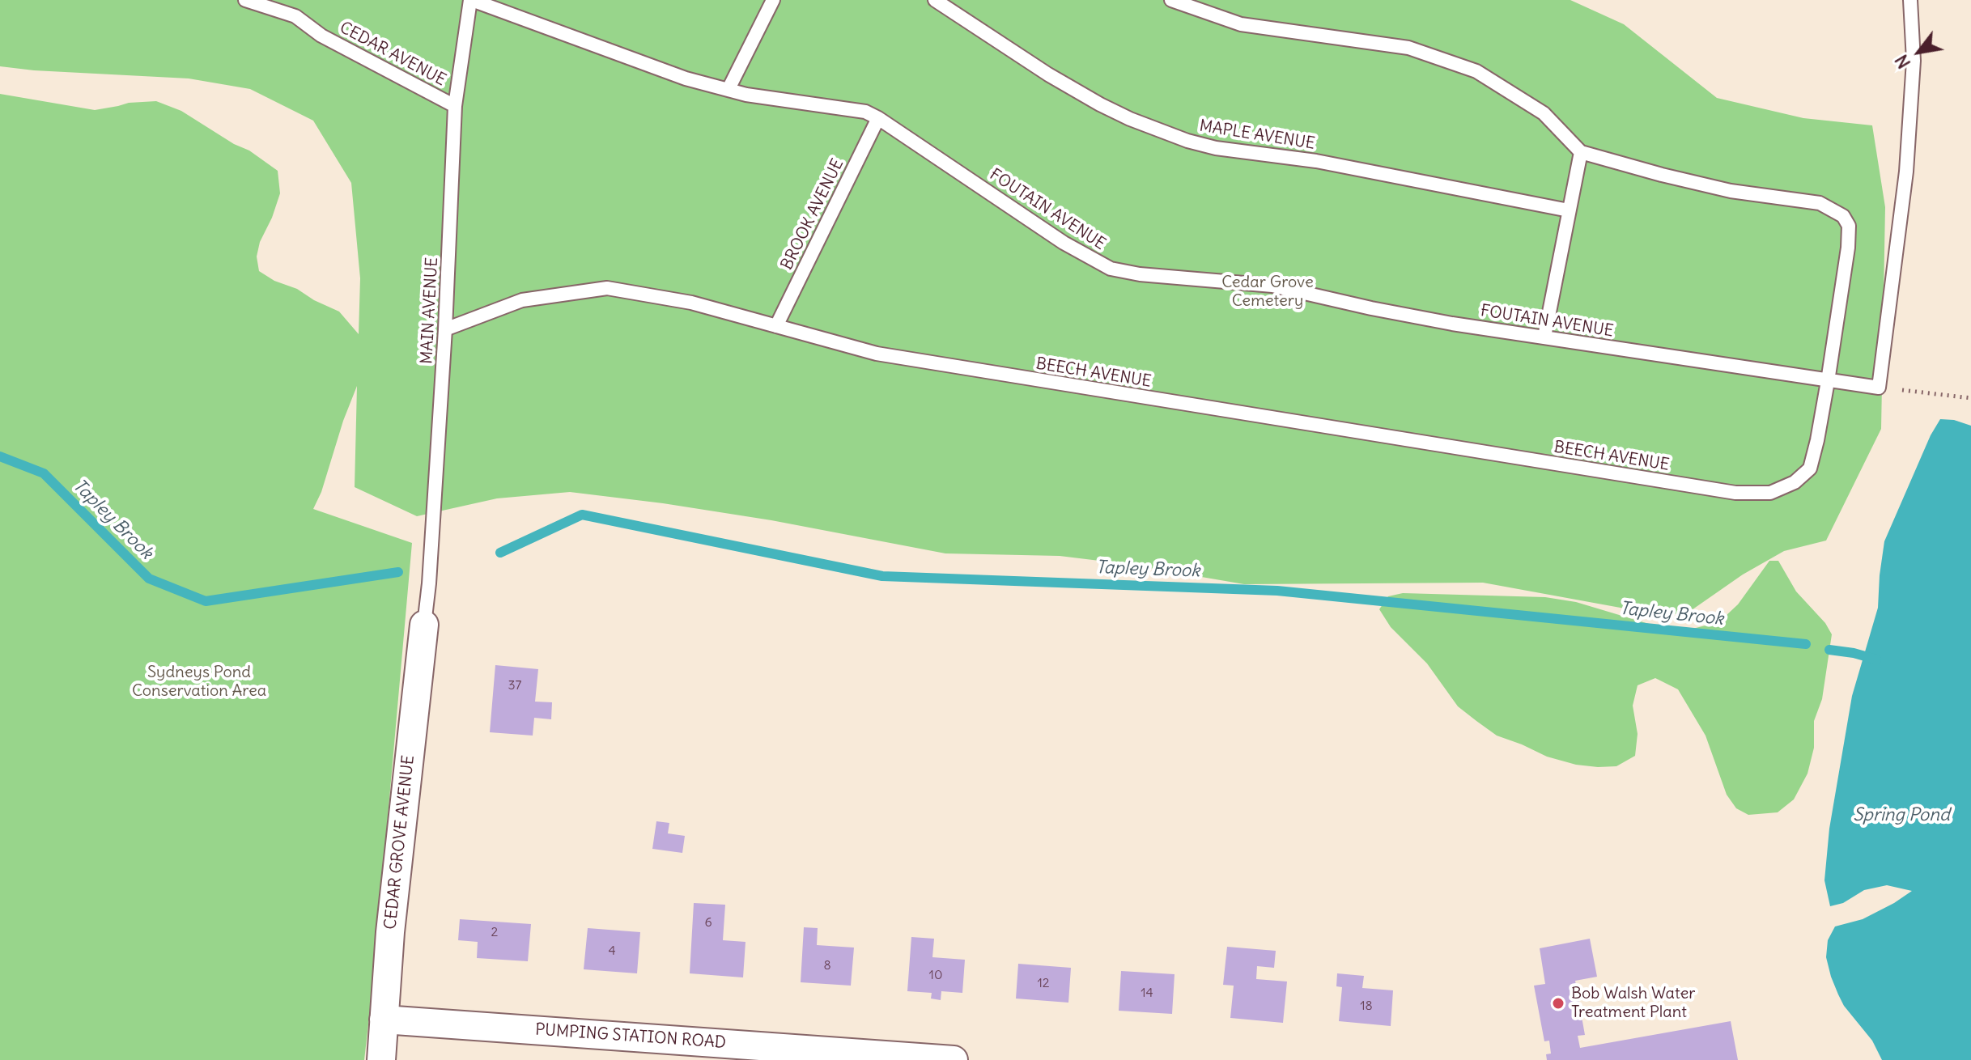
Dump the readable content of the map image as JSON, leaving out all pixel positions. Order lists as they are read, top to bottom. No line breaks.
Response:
{"streets":{"street":["CEDAR GROVE AVENUE","PUMPING STATION ROAD"],"lane":["CEDAR AVENUE","MAPLE AVENUE","FOUTAIN AVENUE","BROOK AVENUE","MAIN AVENUE","BEECH AVENUE"]},"crossings":[["CEDAR AVENUE","MAIN AVENUE"],["FOUTAIN AVENUE","BROOK AVENUE"],["FOUTAIN AVENUE","MAIN AVENUE"],["FOUTAIN AVENUE","BEECH AVENUE"],["BROOK AVENUE","BEECH AVENUE"],["MAIN AVENUE","BEECH AVENUE"],["MAIN AVENUE","CEDAR GROVE AVENUE"],["CEDAR GROVE AVENUE","PUMPING STATION ROAD"]],"water":["Tapley Brook","Spring Pond"],"parks":["Cedar Grove Cemetery","Sydneys Pond Conservation Area"],"places":["Bob Walsh Water Treatment Plant"],"house_numbers":["37","6","2","4","8","10","12","14","18"],"north":"bottom left"}
